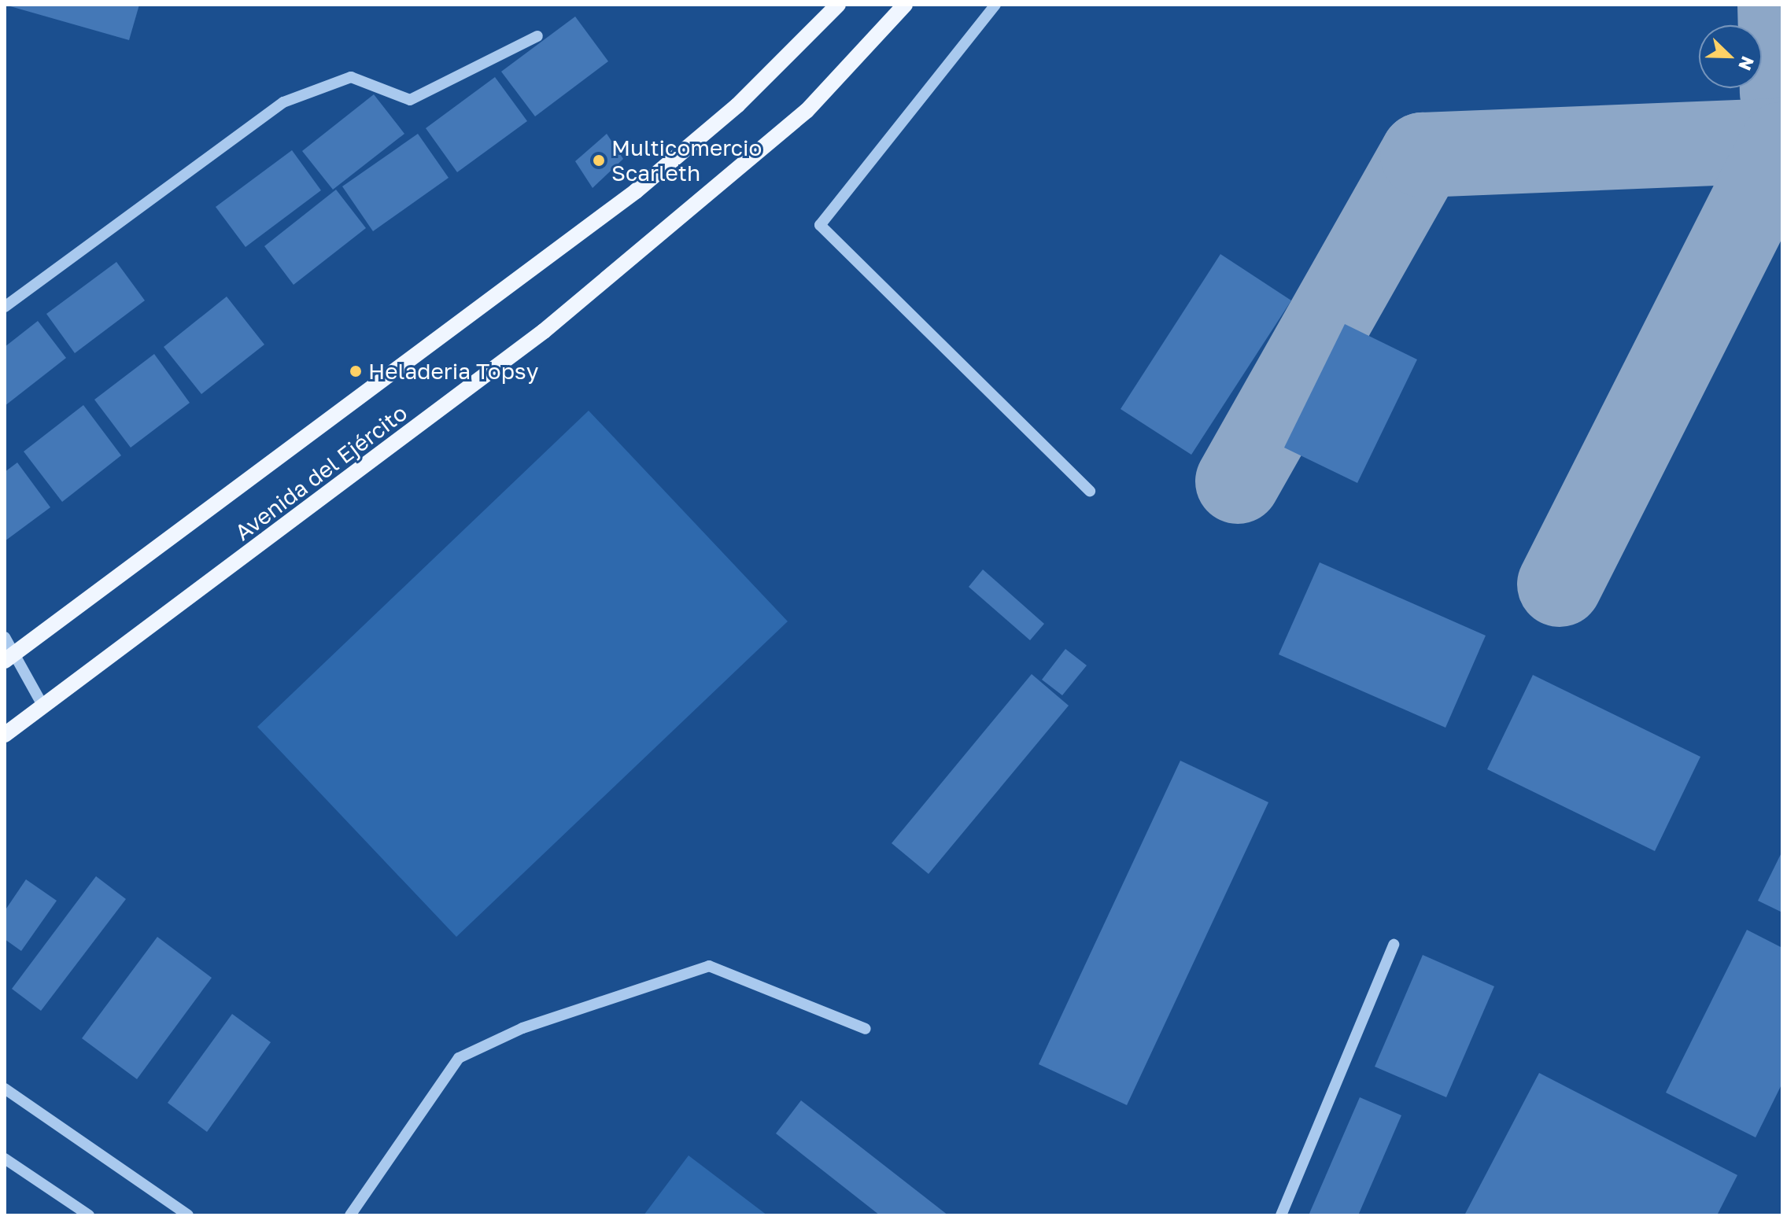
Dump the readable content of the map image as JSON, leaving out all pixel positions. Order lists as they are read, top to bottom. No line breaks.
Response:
{"streets":{"main road":["Avenida del Ejército"]},"places":["Multicomercio Scarleth","Heladeria Topsy"],"north":"bottom right"}
